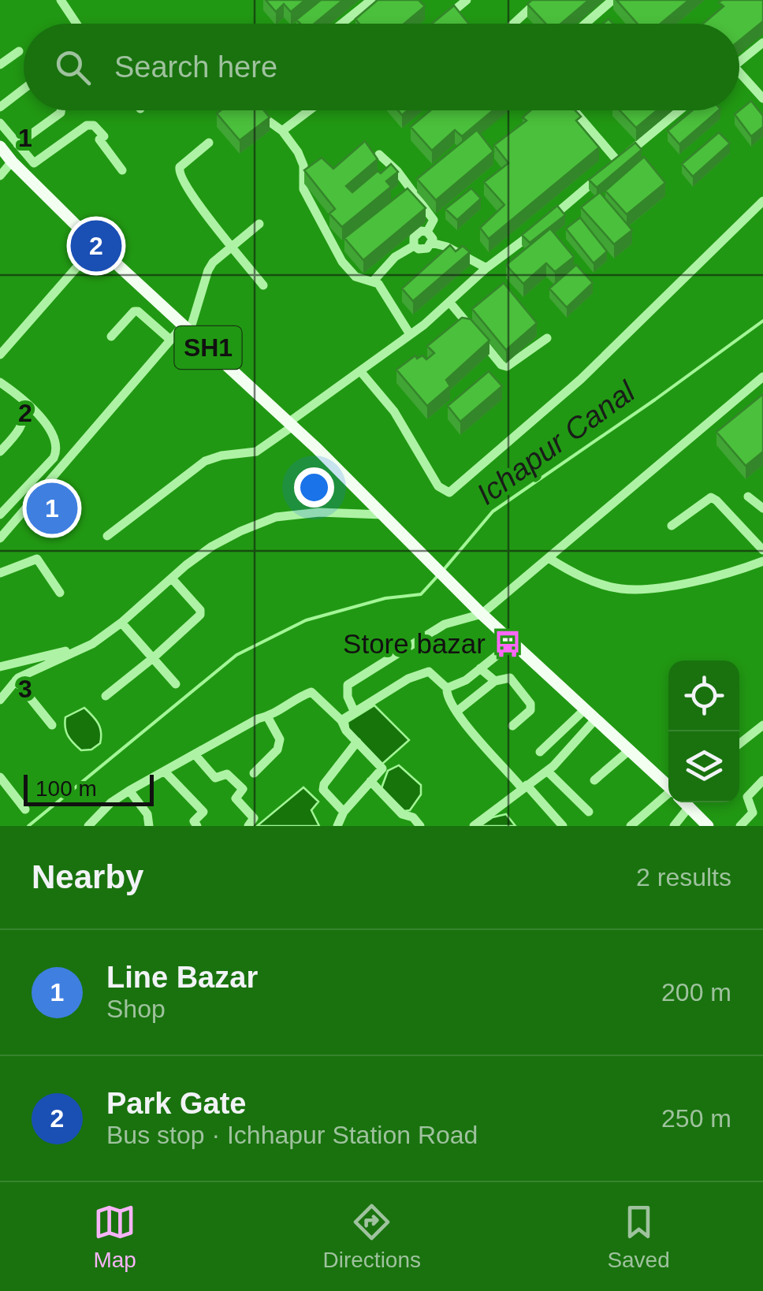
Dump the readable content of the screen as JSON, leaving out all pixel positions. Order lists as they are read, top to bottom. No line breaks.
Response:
{"streets":{"main road":["SH1"]},"water":["Ichapur Canal"],"places":{"bus stop":["Store bazar"]},"scale_bar":"100 m","page":{"search":"Search here","pins":["2","1"],"scale":"100 m","heading":["Nearby","2 results"],"list":[{"mark":"1","name":"Line Bazar","note":"Shop","value":"200 m"},{"mark":"2","name":"Park Gate","note":"Bus stop · Ichhapur Station Road","value":"250 m"}],"nav":["Map","Directions","Saved"]},"grid":{"rows":["1","2","3"]}}
